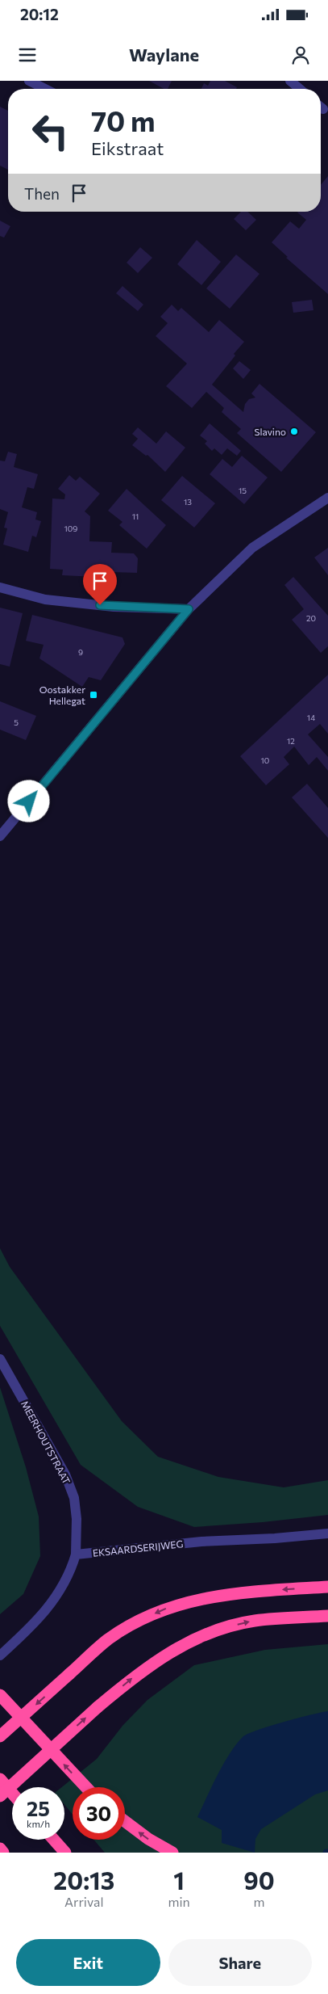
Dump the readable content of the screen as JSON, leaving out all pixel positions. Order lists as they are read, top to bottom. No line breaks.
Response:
{"streets":{"street":["MEERHOUTSTRAAT","EKSAARDSERIJWEG"]},"crossings":[["MEERHOUTSTRAAT","EKSAARDSERIJWEG"]],"places":{"other":["Slavino"],"transit":["Oostakker Hellegat"]},"house_numbers":["15","13","11","109","20","9","14","5","12","10"],"page":{"status":"20:12","header":"Waylane","turn":["70 m","Eikstraat"],"then":"Then","speed":"25 km/h","limit":"30","eta":["20:13","Arrival","1","min","90","m"],"buttons":["Exit","Share"]}}
